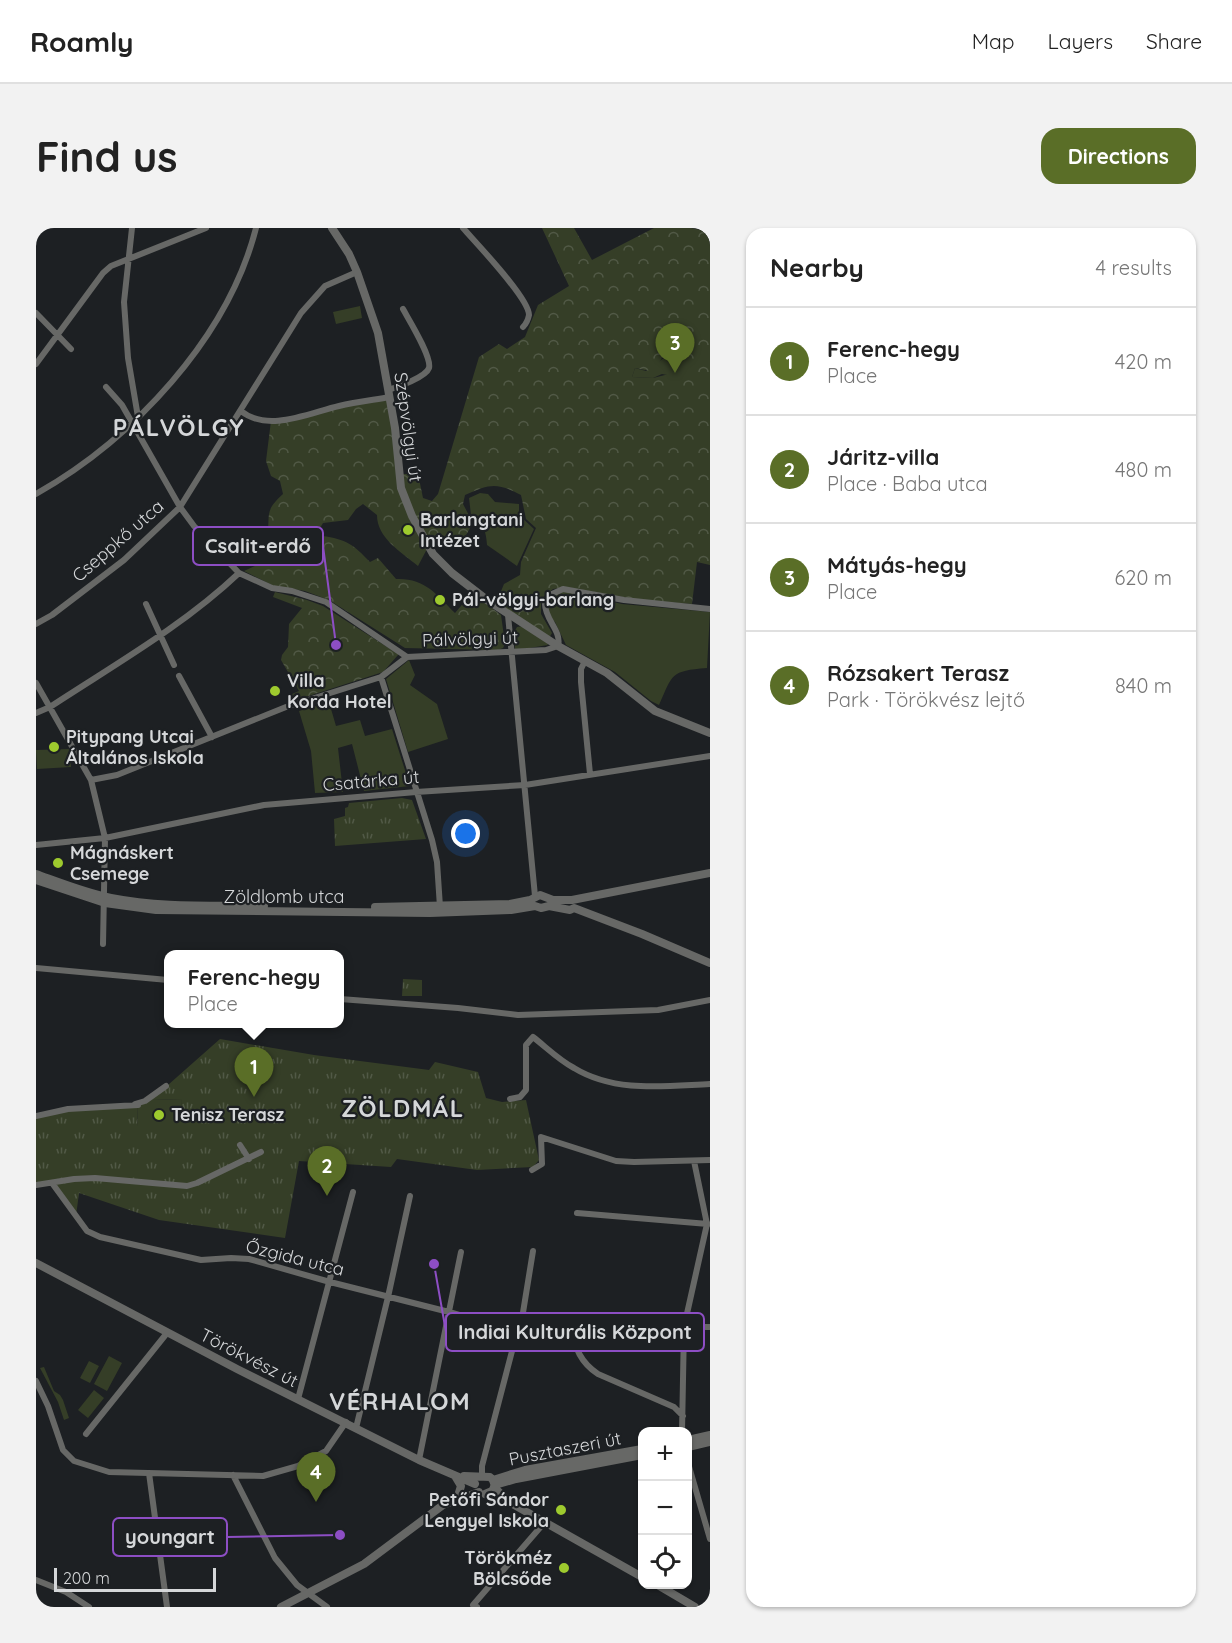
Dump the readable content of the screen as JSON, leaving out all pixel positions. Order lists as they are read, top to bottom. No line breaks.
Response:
{"streets":{"street":["Szépvölgyi út","Cseppkő utca","Pálvölgyi út","Csatárka út","Zöldlomb utca","Őzgida utca","Törökvész út","Pusztaszeri út"]},"crossings":[["Szépvölgyi út","Cseppkő utca"],["Szépvölgyi út","Pálvölgyi út"],["Cseppkő utca","Pálvölgyi út"]],"districts":["PÁLVÖLGY","ZÖLDMÁL","VÉRHALOM"],"places":["Barlangtani Intézet","Pál-völgyi-barlang","Csalit-erdő","Villa Korda Hotel","Pitypang Utcai Általános Iskola","Mágnáskert Csemege","Tenisz Terasz","Indiai Kulturális Központ","Petőfi Sándor Lengyel Iskola","youngart","Törökméz Bölcsőde"],"scale_bar":"200 m","page":{"header":"Roamly","nav":["Map","Layers","Share"],"buttons":"Directions","title":"Find us","heading":["Nearby","4 results"],"list":[{"mark":"1","name":"Ferenc-hegy","note":"Place","value":"420 m"},{"mark":"2","name":"Járitz-villa","note":"Place · Baba utca","value":"480 m"},{"mark":"3","name":"Mátyás-hegy","note":"Place","value":"620 m"},{"mark":"4","name":"Rózsakert Terasz","note":"Park · Törökvész lejtő","value":"840 m"}],"pins":["3","1","2","4"],"popup":["Ferenc-hegy","Place"],"map_buttons":["+","−"],"scale":"200 m"}}
